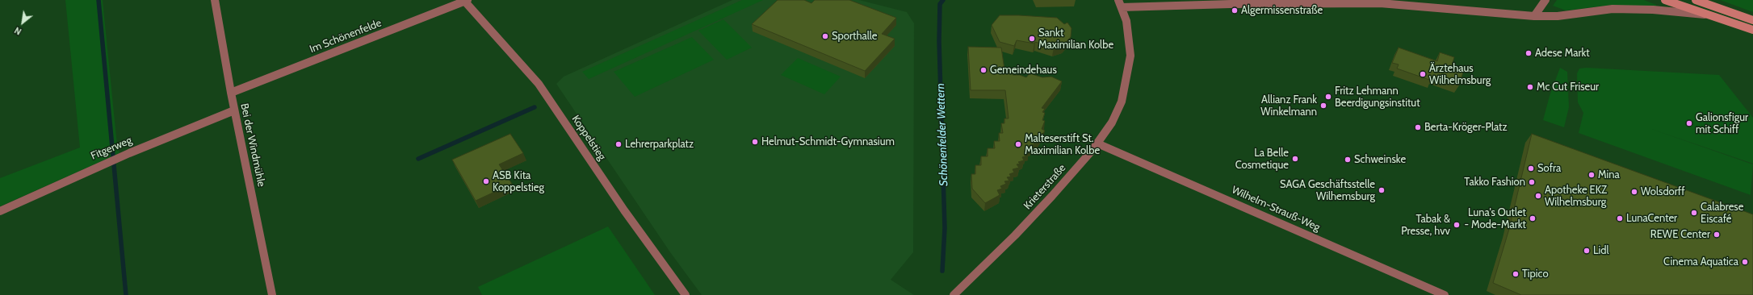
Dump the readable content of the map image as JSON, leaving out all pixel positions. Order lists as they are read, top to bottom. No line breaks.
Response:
{"streets":{"street":["Im Schönenfelde","Koppelstieg","Bei der Windmühle","Fitgerweg","Krieterstraße","Wilhelm-Strauß-Weg"]},"crossings":[["Im Schönenfelde","Koppelstieg"],["Im Schönenfelde","Bei der Windmühle"],["Bei der Windmühle","Fitgerweg"],["Krieterstraße","Wilhelm-Strauß-Weg"]],"water":["Schönenfelder Wettern"],"places":["Algermissenstraße","Sporthalle","Sankt Maximilian Kolbe","Adese Markt","Gemeindehaus","Ärztehaus Wilhelmsburg","Mc Cut Friseur","Fritz Lehmann Beerdigungsinstitut","Allianz Frank Winkelmann","Galionsfigur mit Schiff","Berta-Kröger-Platz","Helmut-Schmidt-Gymnasium","Lehrerparkplatz","Malteserstift St. Maximilian Kolbe","La Belle Cosmetique","Schweinske","Sofra","Mina","ASB Kita Koppelstieg","Takko Fashion","SAGA Geschäftsstelle Wilhemsburg","Wolsdorff","Apotheke EKZ Wilhelmsburg","Calabrese Eiscafé","Luna's Outlet - Mode-Markt","LunaCenter","Tabak & Presse, hvv","REWE Center","Lidl","Cinema Aquatica","Tipico"],"north":"bottom left"}
